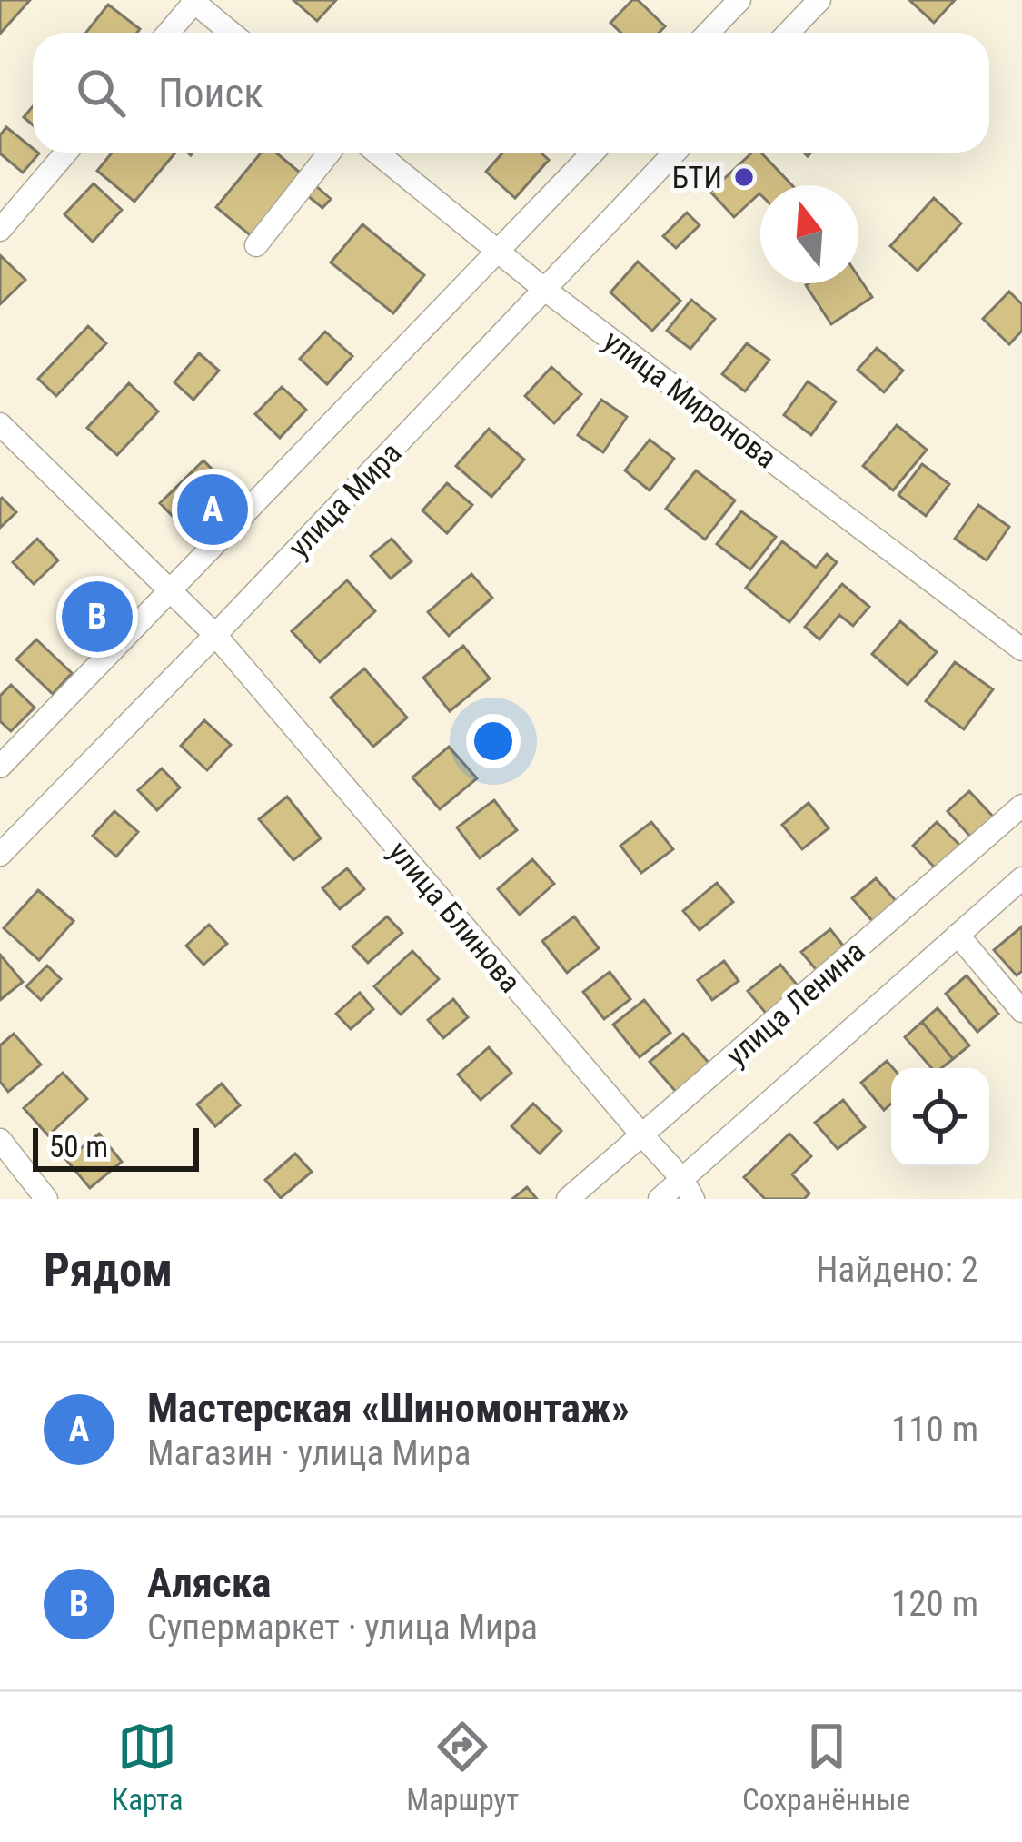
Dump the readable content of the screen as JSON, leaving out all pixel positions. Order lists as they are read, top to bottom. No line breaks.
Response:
{"streets":{"street":["улица Миронова","улица Мира","улица Блинова","улица Ленина"]},"crossings":[["улица Миронова","улица Мира"],["улица Мира","улица Блинова"],["улица Блинова","улица Ленина"]],"places":["БТИ"],"scale_bar":"50 m","north":"top","page":{"search":"Поиск","pins":["A","B"],"scale":"50 m","heading":["Рядом","Найдено: 2"],"list":[{"mark":"A","name":"Мастерская «Шиномонтаж»","note":"Магазин · улица Мира","value":"110 m"},{"mark":"B","name":"Аляска","note":"Супермаркет · улица Мира","value":"120 m"}],"nav":["Карта","Маршрут","Сохранённые"]}}
